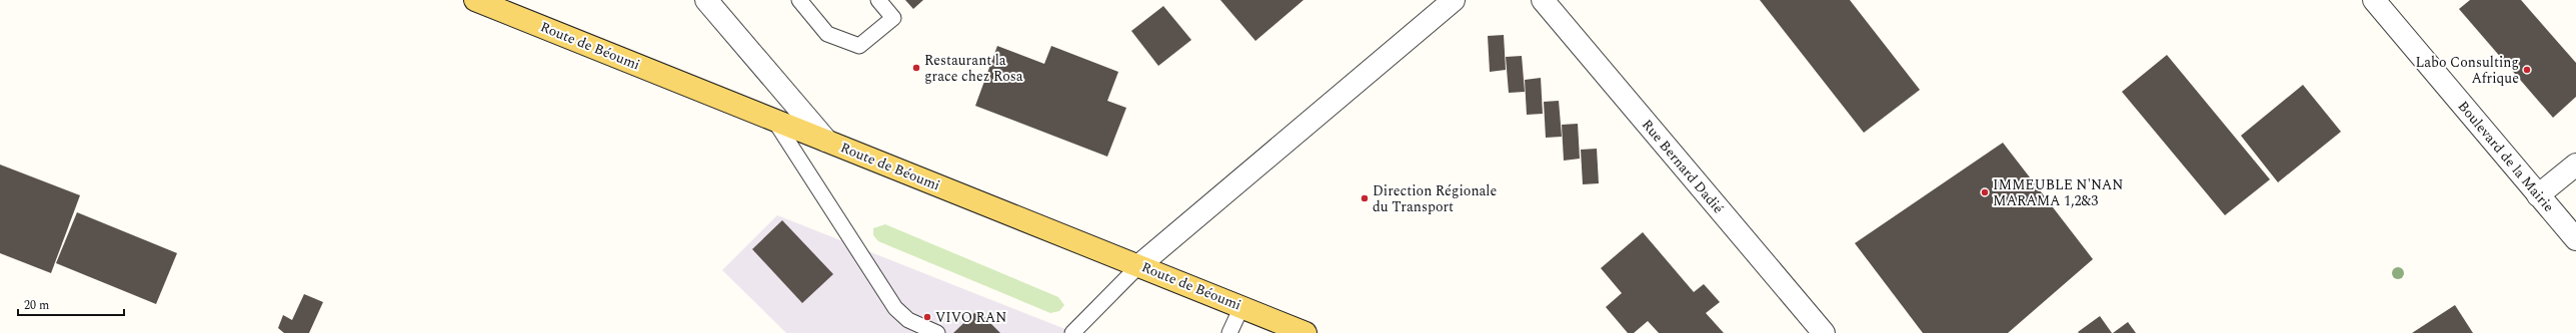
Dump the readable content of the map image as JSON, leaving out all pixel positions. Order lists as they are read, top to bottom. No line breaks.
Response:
{"streets":{"main road":["Route de Béoumi"],"street":["Boulevard de la Mairie","Rue Bernard Dadié"]},"places":["Restaurant la grace chez Rosa","Labo Consulting Afrique","IMMEUBLE N'NAN MARAMA 1,2&3","Direction Régionale du Transport","VIVO RAN"],"scale_bar":"20 m"}
